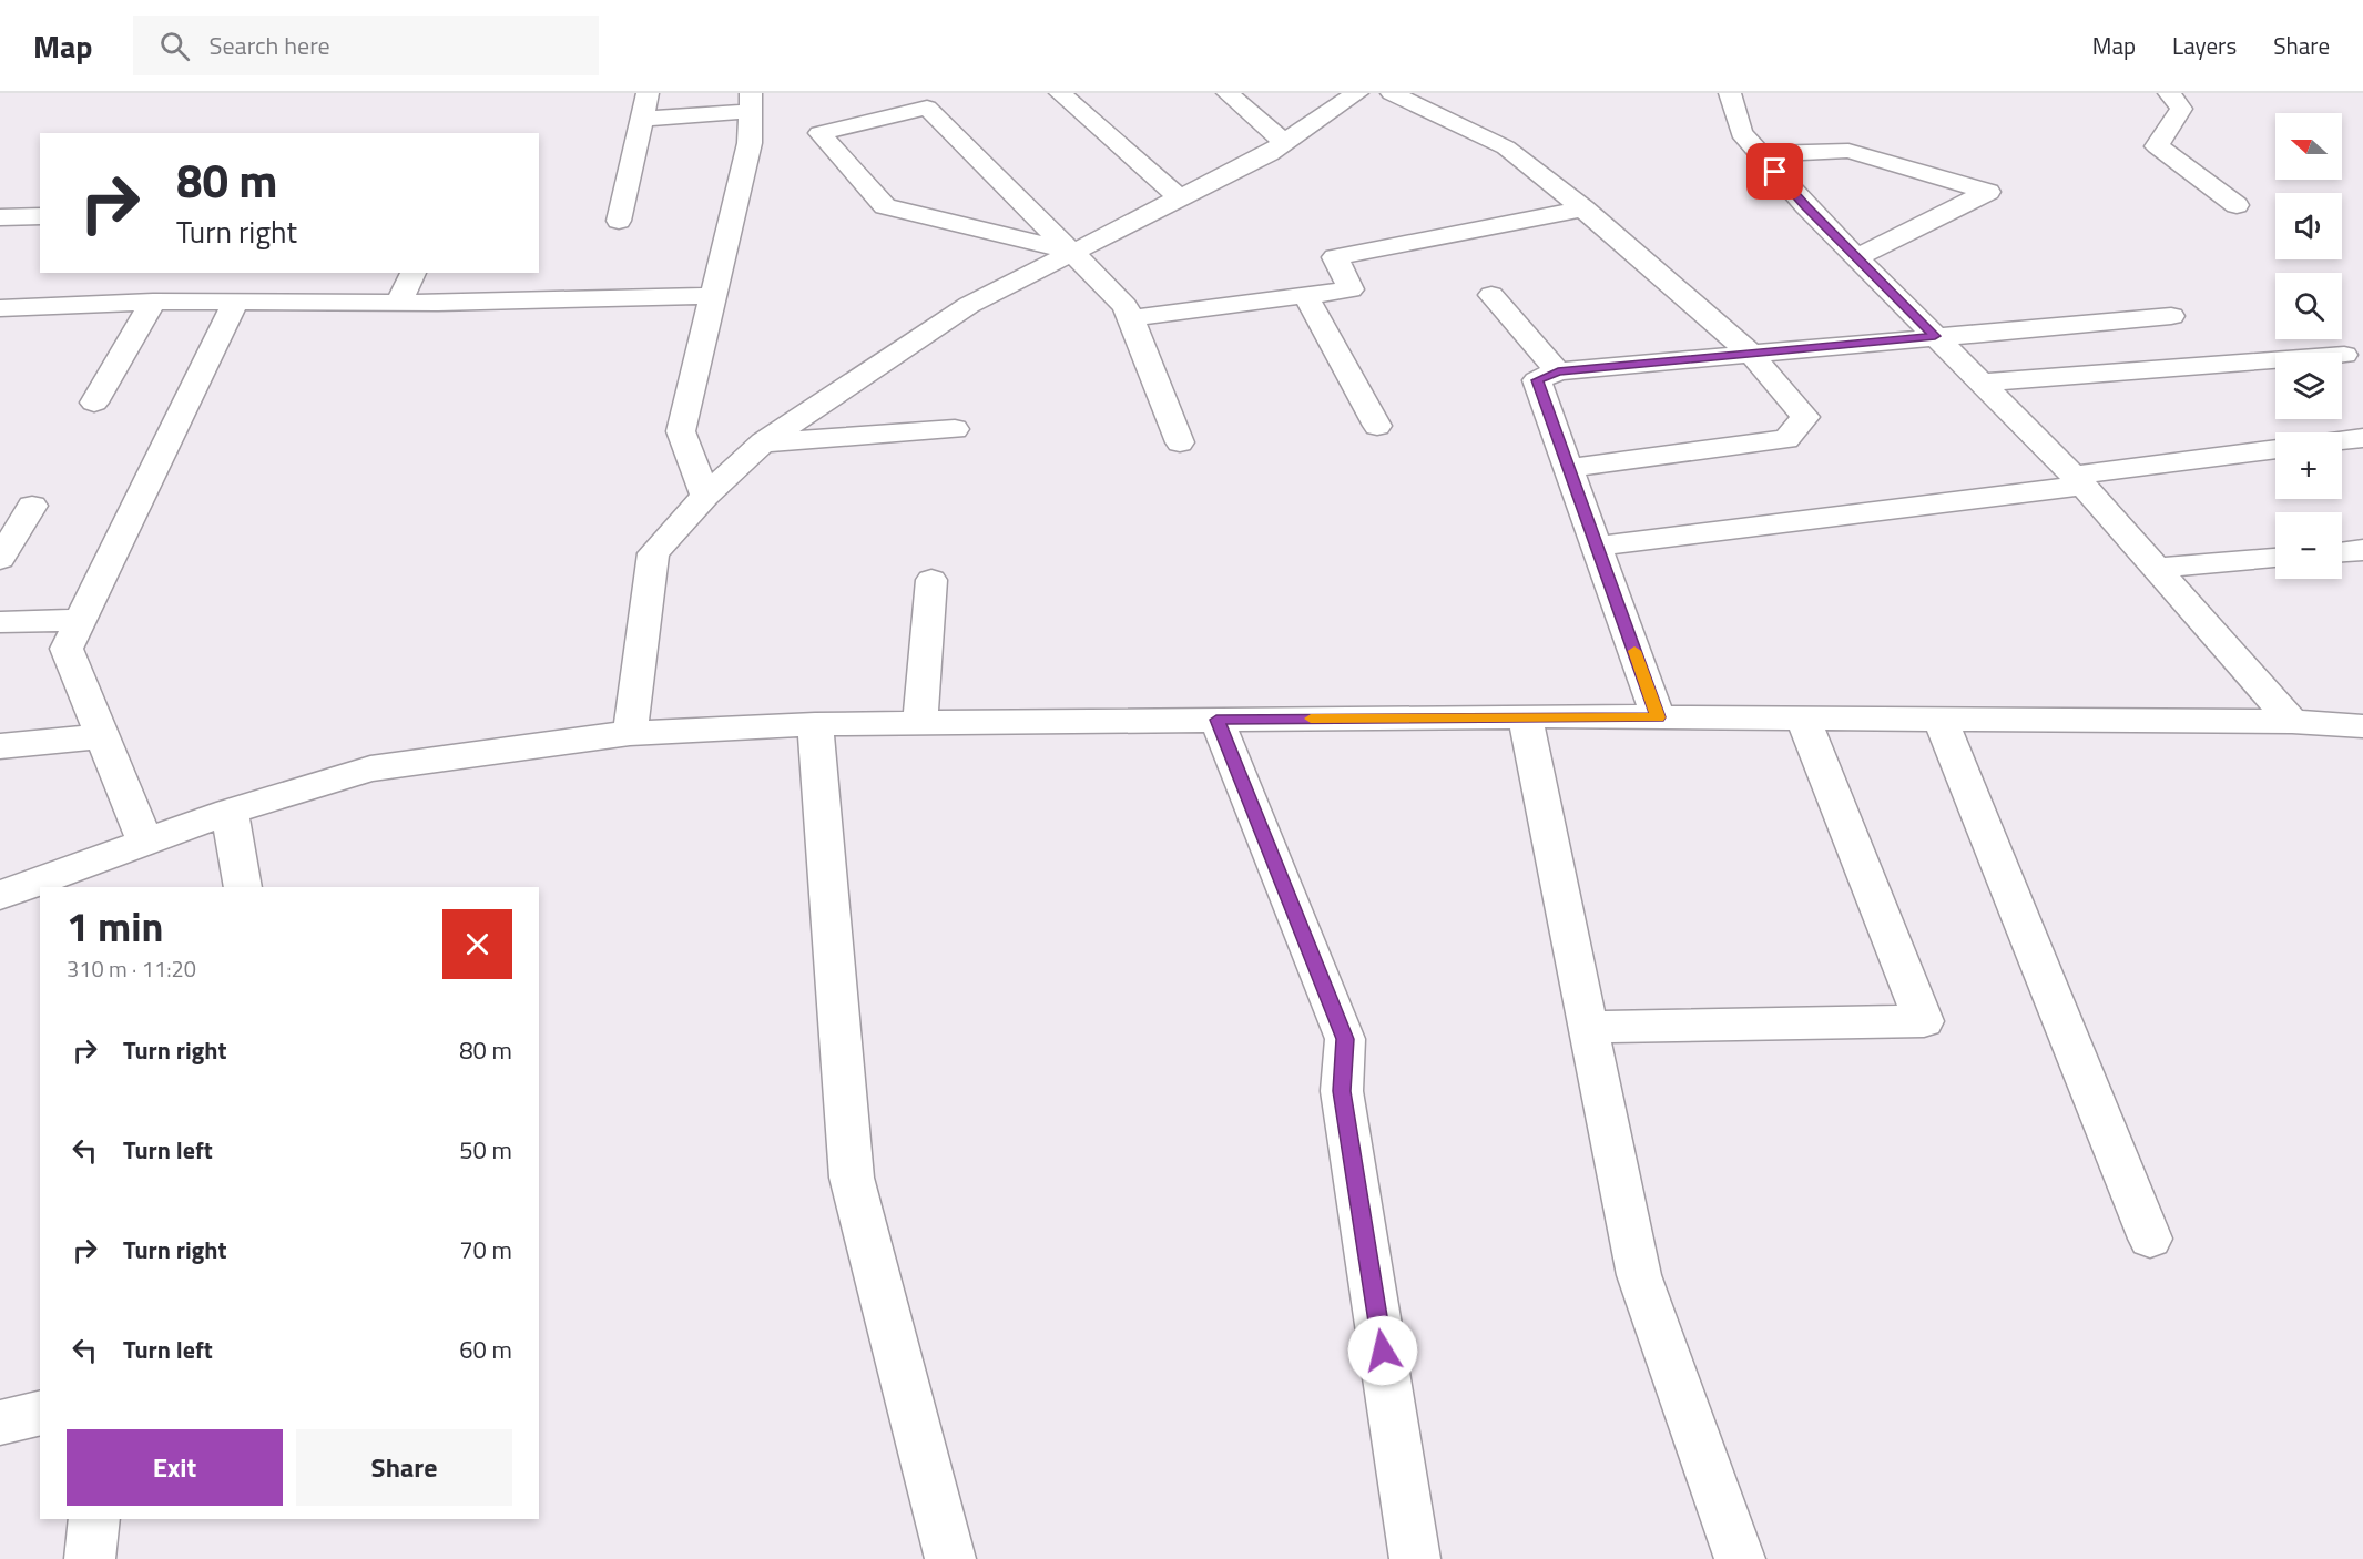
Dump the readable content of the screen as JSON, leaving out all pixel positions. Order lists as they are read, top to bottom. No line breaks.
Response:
{"north":"left","page":{"header":"Map","search":"Search here","nav":["Map","Layers","Share"],"map_buttons":["+","−"],"turn":["80 m","Turn right"],"heading":["1 min","310 m · 11:20"],"list":[{"name":"Turn right","value":"80 m"},{"name":"Turn left","value":"50 m"},{"name":"Turn right","value":"70 m"},{"name":"Turn left","value":"60 m"}],"buttons":["Exit","Share"]}}
